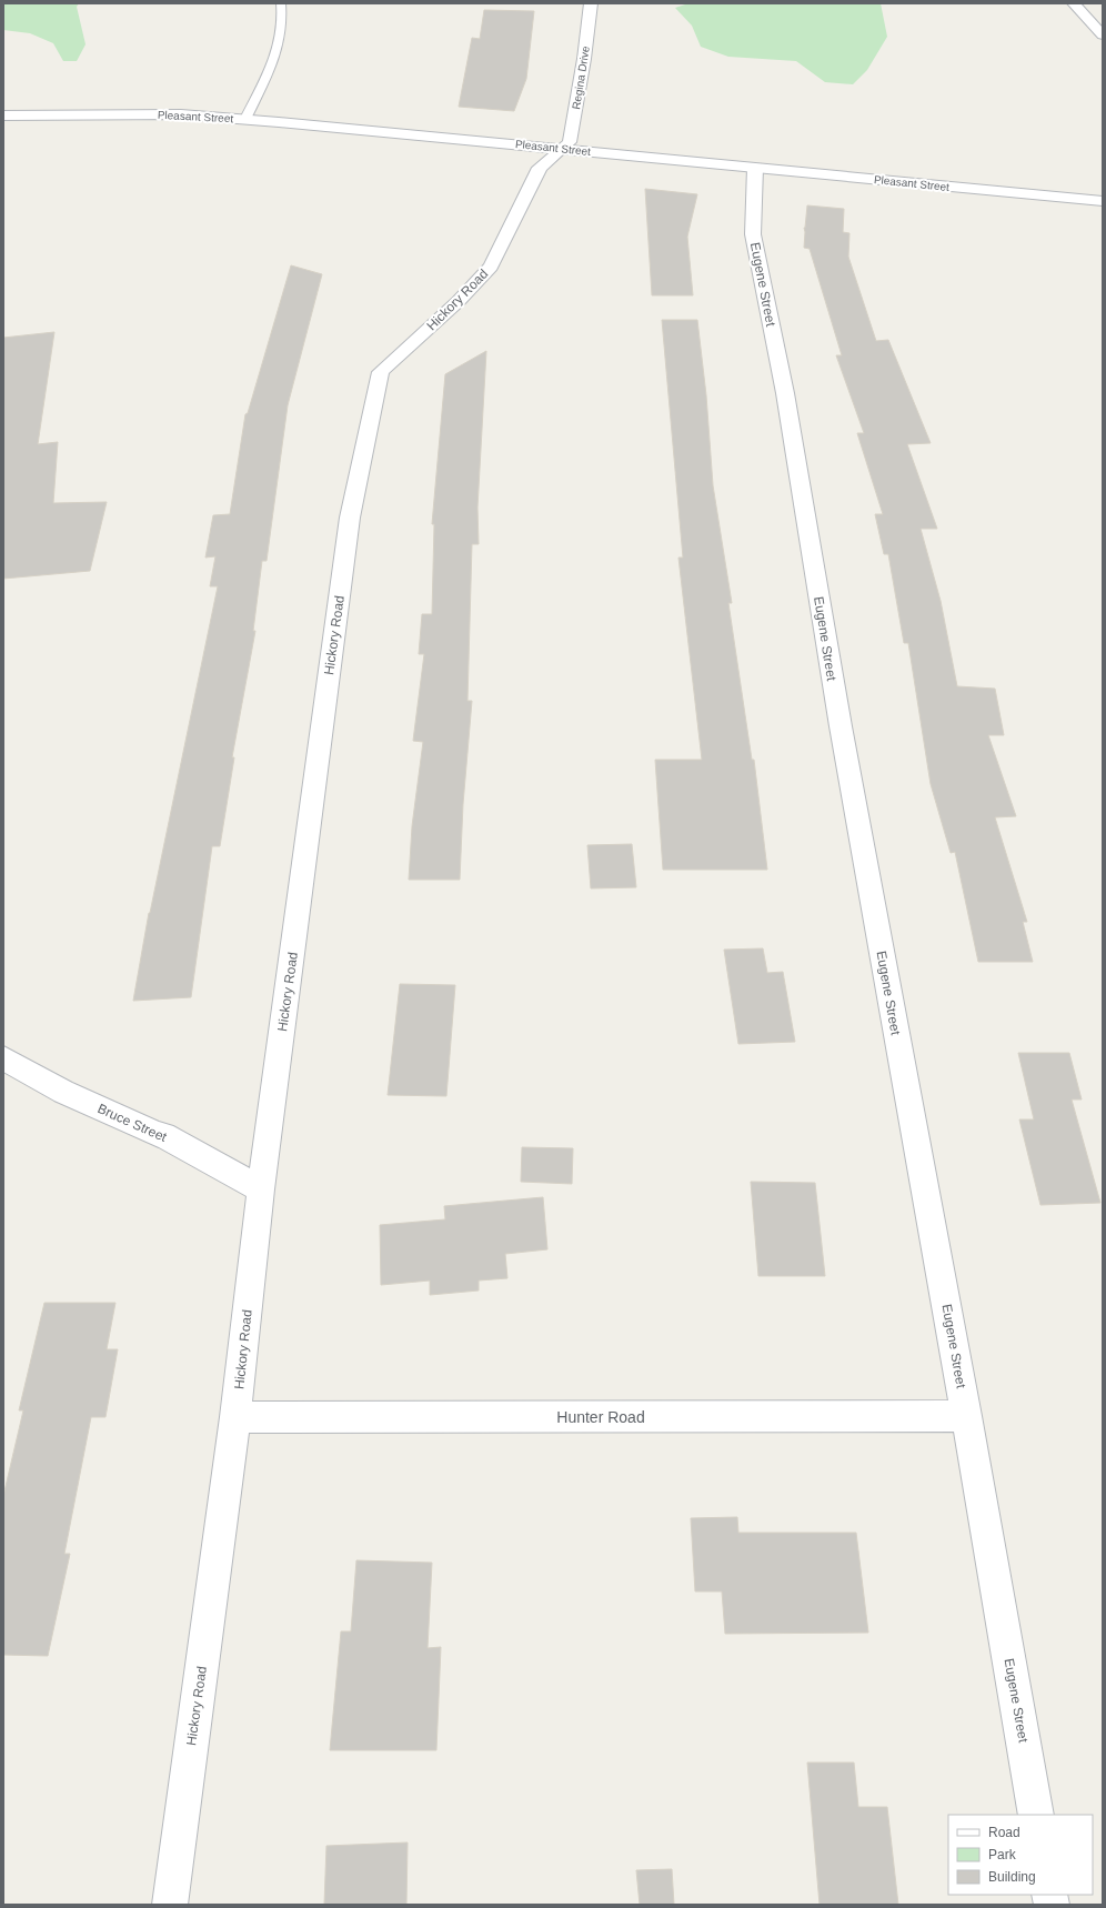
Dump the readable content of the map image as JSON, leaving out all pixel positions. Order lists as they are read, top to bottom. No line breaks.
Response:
{"streets":{"street":["Regina Drive","Pleasant Street","Eugene Street","Hickory Road","Bruce Street","Hunter Road"]},"crossings":[["Regina Drive","Pleasant Street"],["Regina Drive","Hickory Road"],["Pleasant Street","Eugene Street"],["Pleasant Street","Hickory Road"],["Eugene Street","Hunter Road"],["Hickory Road","Bruce Street"],["Hickory Road","Hunter Road"]],"legend":["Road","Park","Building"]}
